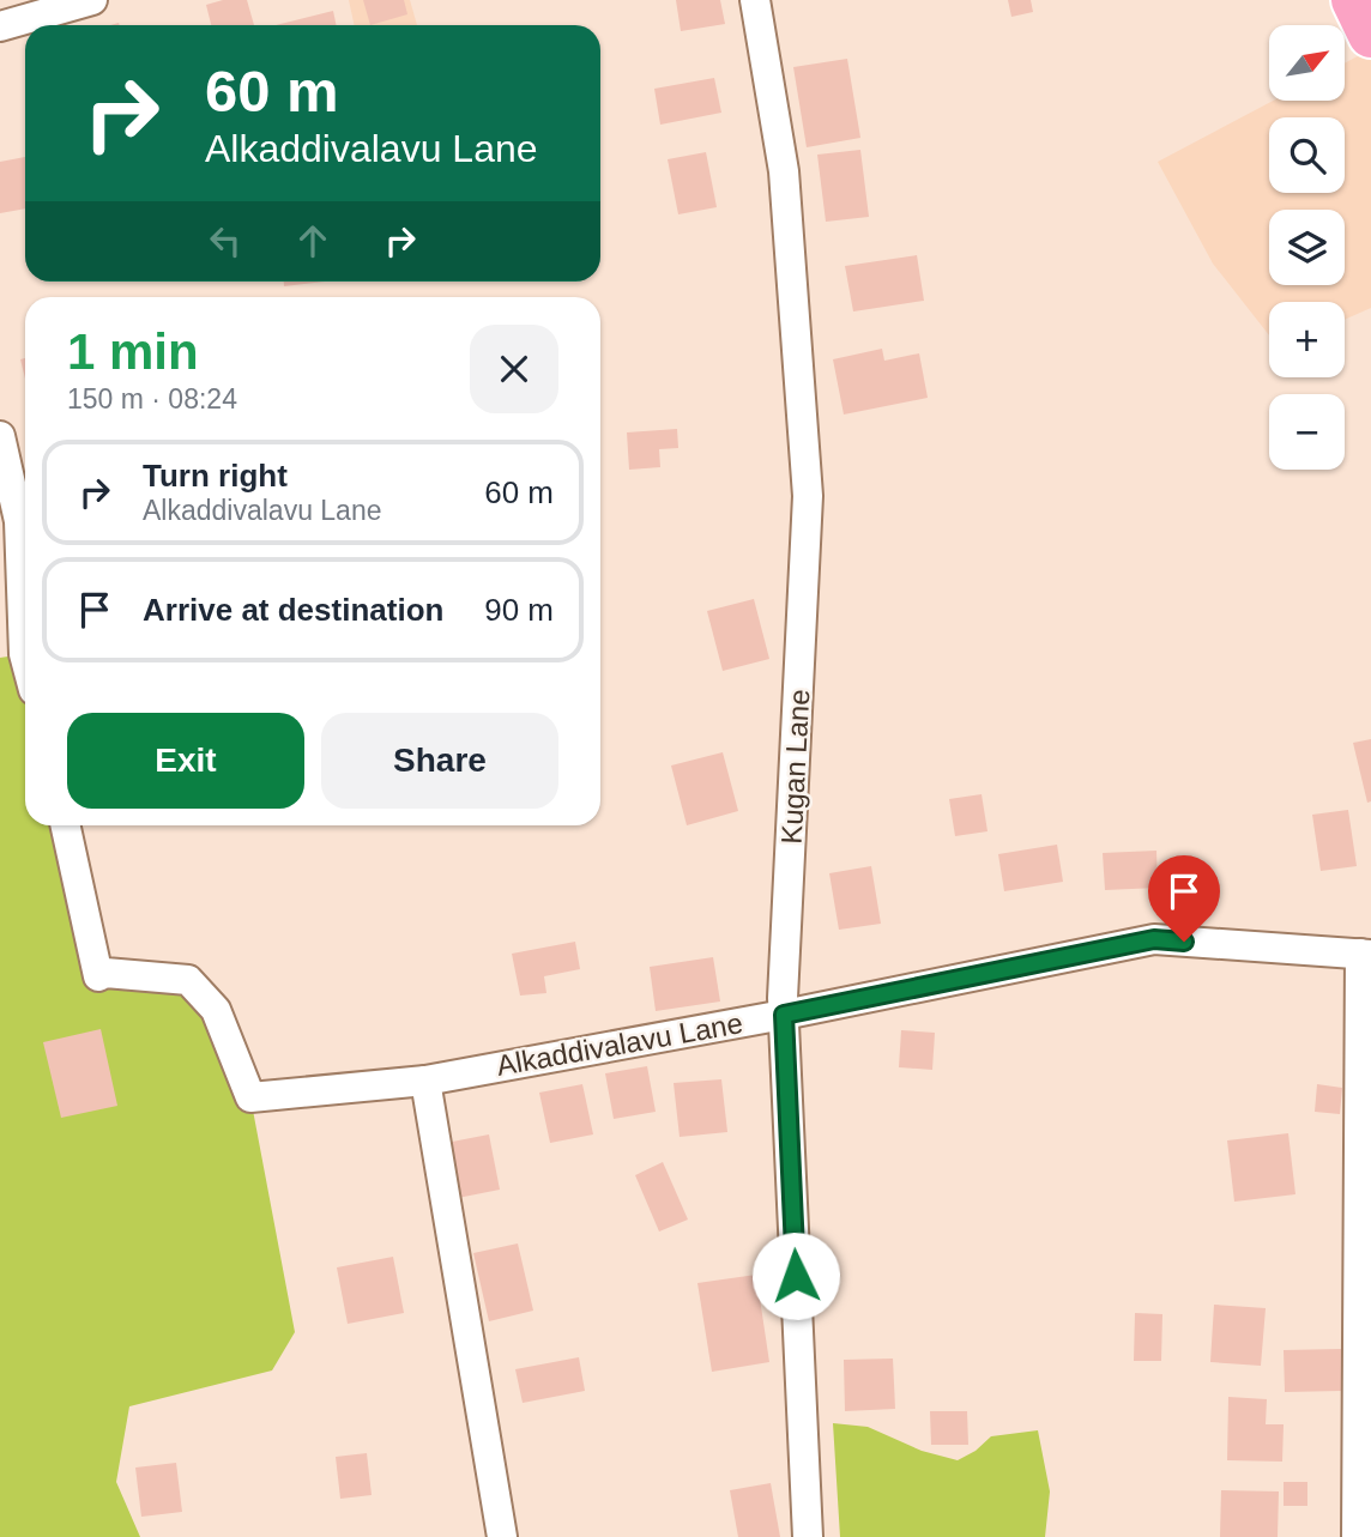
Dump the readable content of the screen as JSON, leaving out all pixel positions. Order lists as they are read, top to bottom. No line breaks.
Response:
{"streets":{"street":["Kugan Lane","Alkaddivalavu Lane"]},"crossings":[["Kugan Lane","Alkaddivalavu Lane"]],"north":"top right","page":{"map_buttons":["+","−"],"turn":["60 m","Alkaddivalavu Lane"],"heading":["1 min","150 m · 08:24"],"list":[{"name":"Turn right","note":"Alkaddivalavu Lane","value":"60 m"},{"name":"Arrive at destination","value":"90 m"}],"buttons":["Exit","Share"]}}
